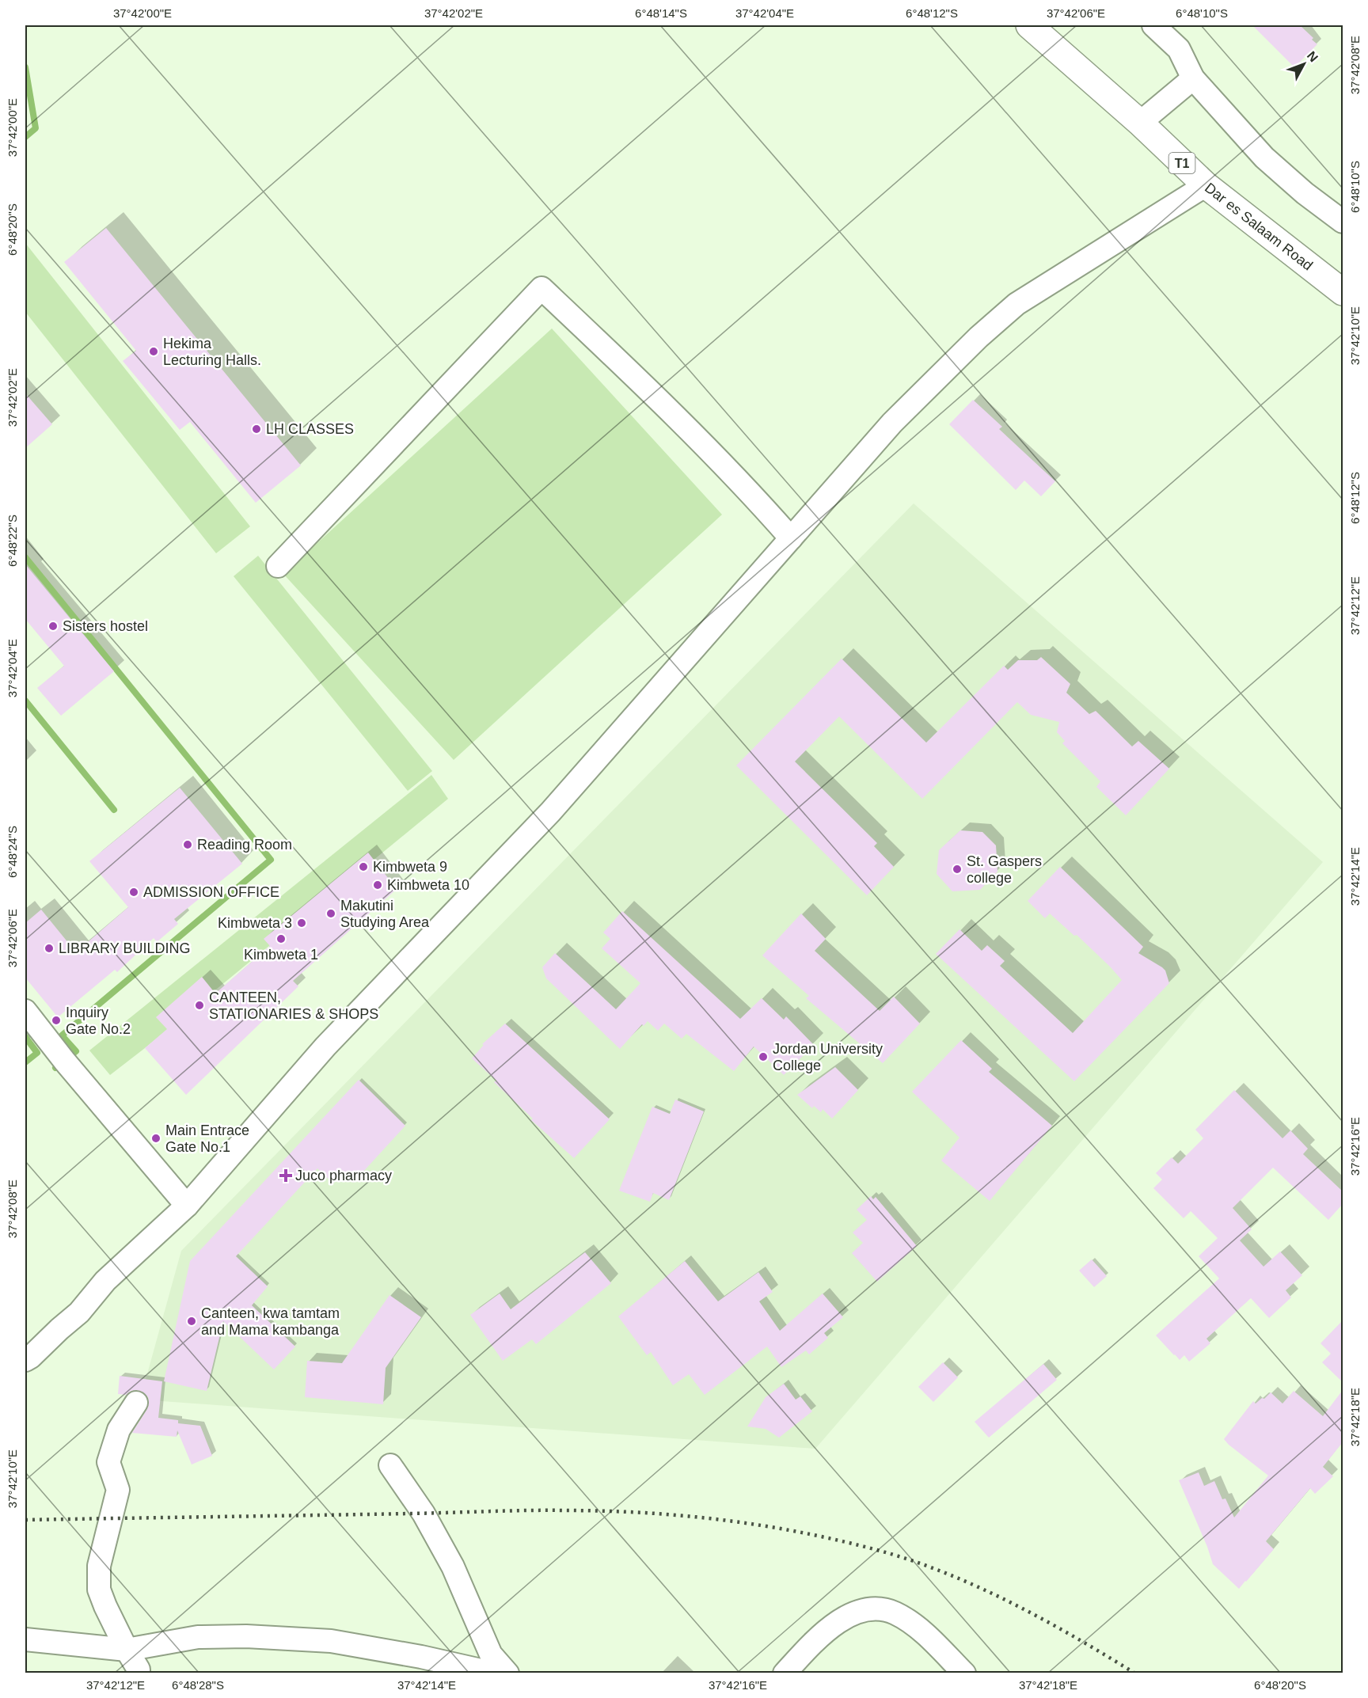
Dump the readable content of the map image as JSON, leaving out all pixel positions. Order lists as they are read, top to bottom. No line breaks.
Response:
{"streets":{"highway":["T1","Dar es Salaam Road"]},"places":{"other":["Hekima Lecturing Halls.","LH CLASSES","Sisters hostel","Reading Room","Kimbweta 9","St. Gaspers college","Kimbweta 10","ADMISSION OFFICE","Makutini Studying Area","Kimbweta 3","Kimbweta 1","LIBRARY BUILDING","CANTEEN, STATIONARIES & SHOPS","Inquiry Gate No.2","Jordan University College","Main Entrace Gate No.1","Canteen, kwa tamtam and Mama kambanga"],"health":["Juco pharmacy"]},"north":"top right","coordinates":["37°42'00\"E","37°42'02\"E","6°48'14\"S","37°42'04\"E","6°48'12\"S","37°42'06\"E","6°48'10\"S","37°42'08\"E","6°48'20\"S","37°42'10\"E","6°48'22\"S","37°42'12\"E","6°48'24\"S","37°42'14\"E","37°42'16\"E","37°42'18\"E","6°48'28\"S"]}
